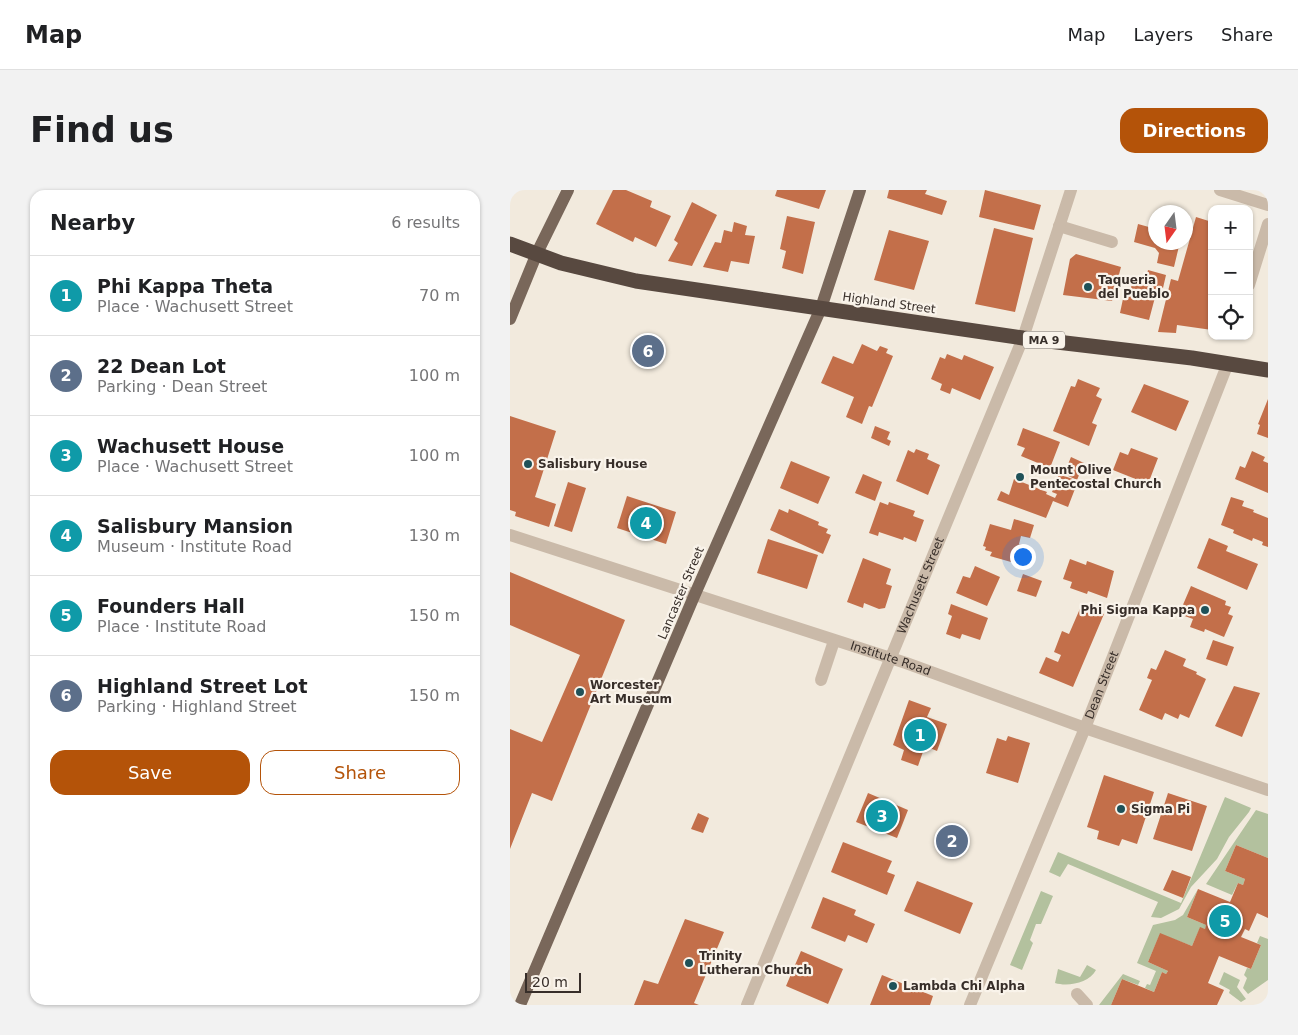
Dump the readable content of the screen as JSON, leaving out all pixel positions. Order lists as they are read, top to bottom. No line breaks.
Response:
{"streets":{"highway":["Highland Street","MA 9"],"main road":["Lancaster Street"],"street":["Wachusett Street","Institute Road","Dean Street"]},"crossings":[["Highland Street","Wachusett Street"],["Highland Street","Lancaster Street"],["Highland Street","Dean Street"],["Wachusett Street","Institute Road"],["Lancaster Street","Institute Road"],["Institute Road","Dean Street"]],"places":["Taqueria del Pueblo","Salisbury House","Mount Olive Pentecostal Church","Phi Sigma Kappa","Worcester Art Museum","Sigma Pi","Trinity Lutheran Church","Lambda Chi Alpha"],"scale_bar":"20 m","north":"bottom","page":{"header":"Map","nav":["Map","Layers","Share"],"buttons":["Directions",["Save","Share"]],"title":"Find us","heading":["Nearby","6 results"],"map_buttons":["+","−"],"list":[{"mark":"1","name":"Phi Kappa Theta","note":"Place · Wachusett Street","value":"70 m"},{"mark":"2","name":"22 Dean Lot","note":"Parking · Dean Street","value":"100 m"},{"mark":"3","name":"Wachusett House","note":"Place · Wachusett Street","value":"100 m"},{"mark":"4","name":"Salisbury Mansion","note":"Museum · Institute Road","value":"130 m"},{"mark":"5","name":"Founders Hall","note":"Place · Institute Road","value":"150 m"},{"mark":"6","name":"Highland Street Lot","note":"Parking · Highland Street","value":"150 m"}],"pins":["6","4","1","3","2","5"],"scale":"20 m"}}
